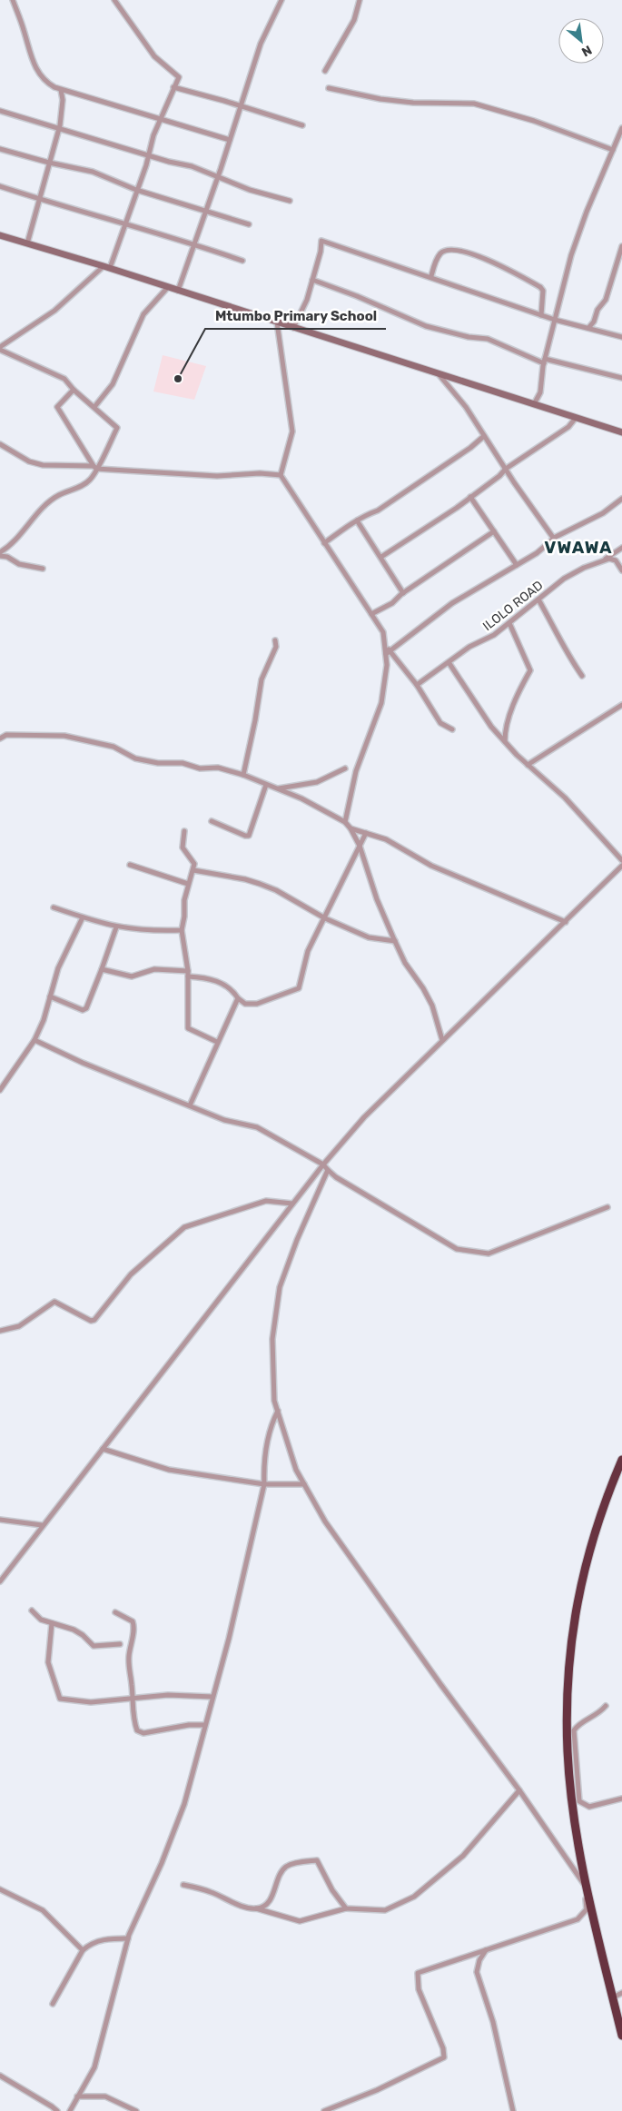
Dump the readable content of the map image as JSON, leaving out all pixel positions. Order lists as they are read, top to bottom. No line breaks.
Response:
{"streets":{"street":["ILOLO ROAD"]},"districts":["VWAWA"],"places":["Mtumbo Primary School"],"north":"bottom right"}
